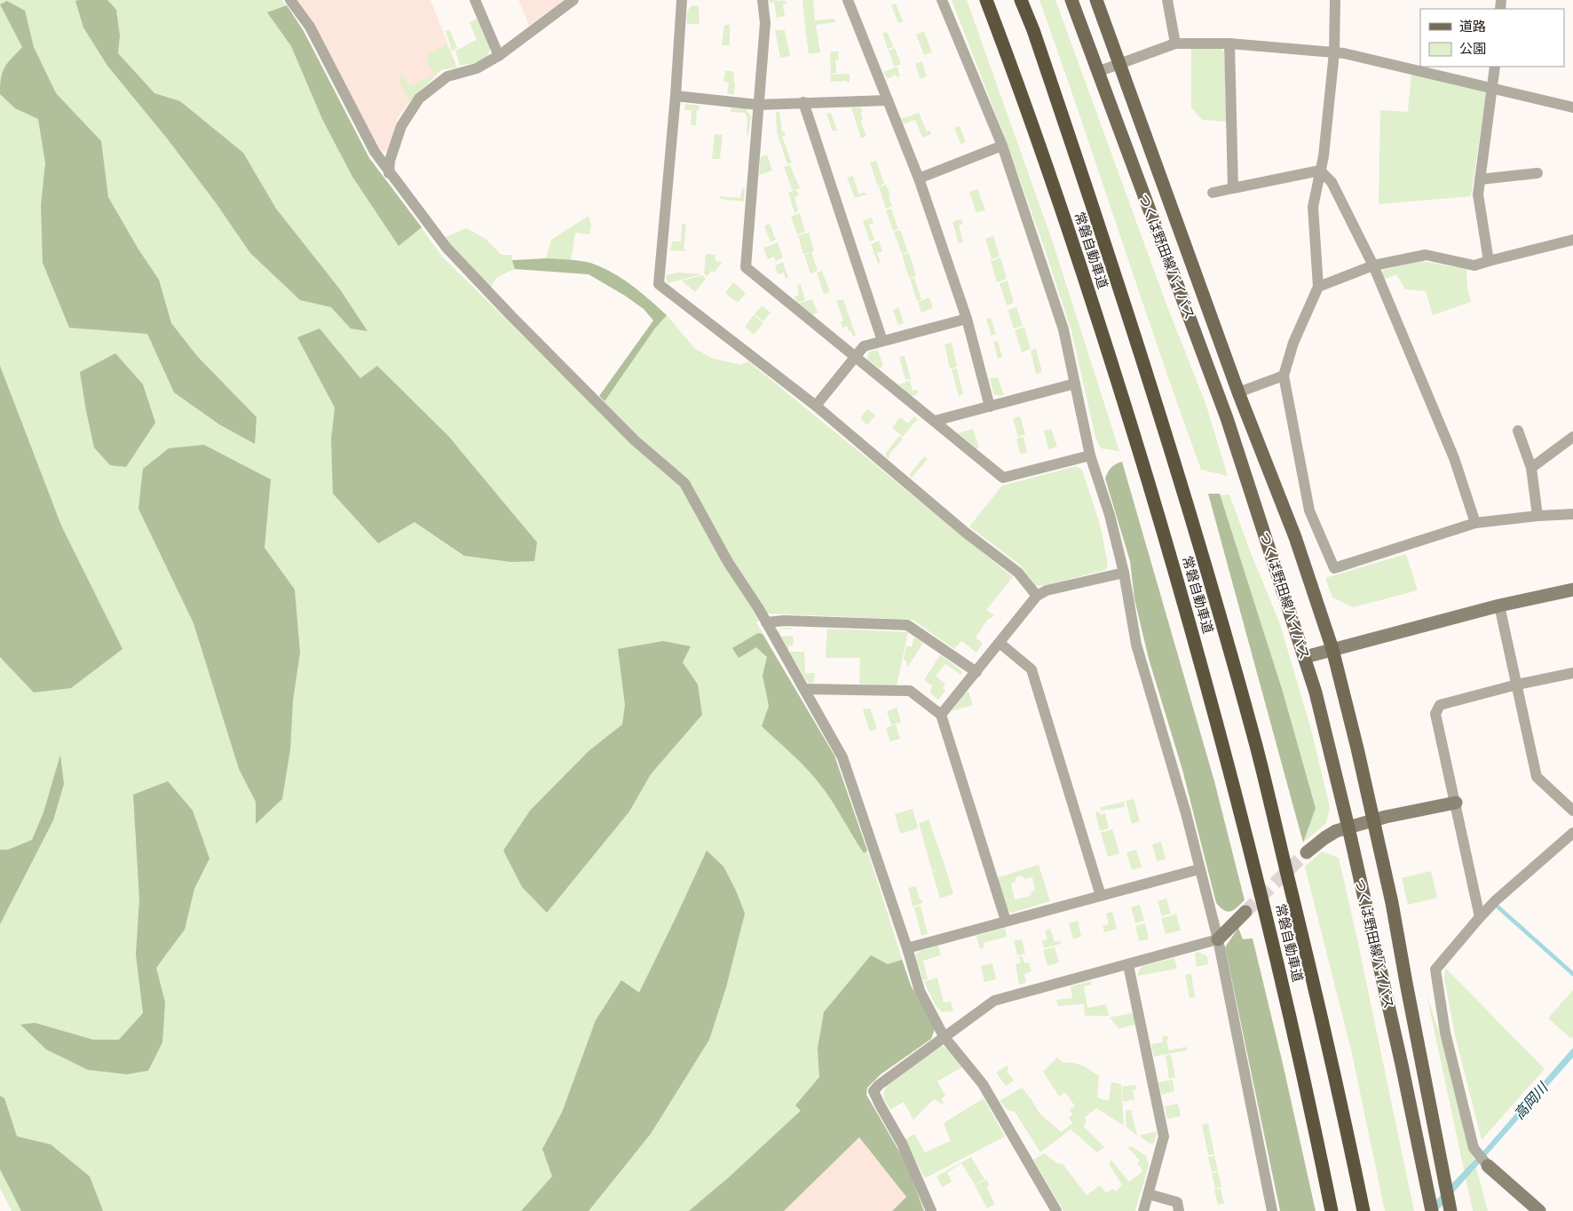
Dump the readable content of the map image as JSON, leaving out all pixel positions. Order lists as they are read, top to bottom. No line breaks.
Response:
{"streets":{"highway":["常磐自動車道"],"main road":["つくば野田線バイパス"]},"water":["高岡川"],"legend":["道路","公園"]}
